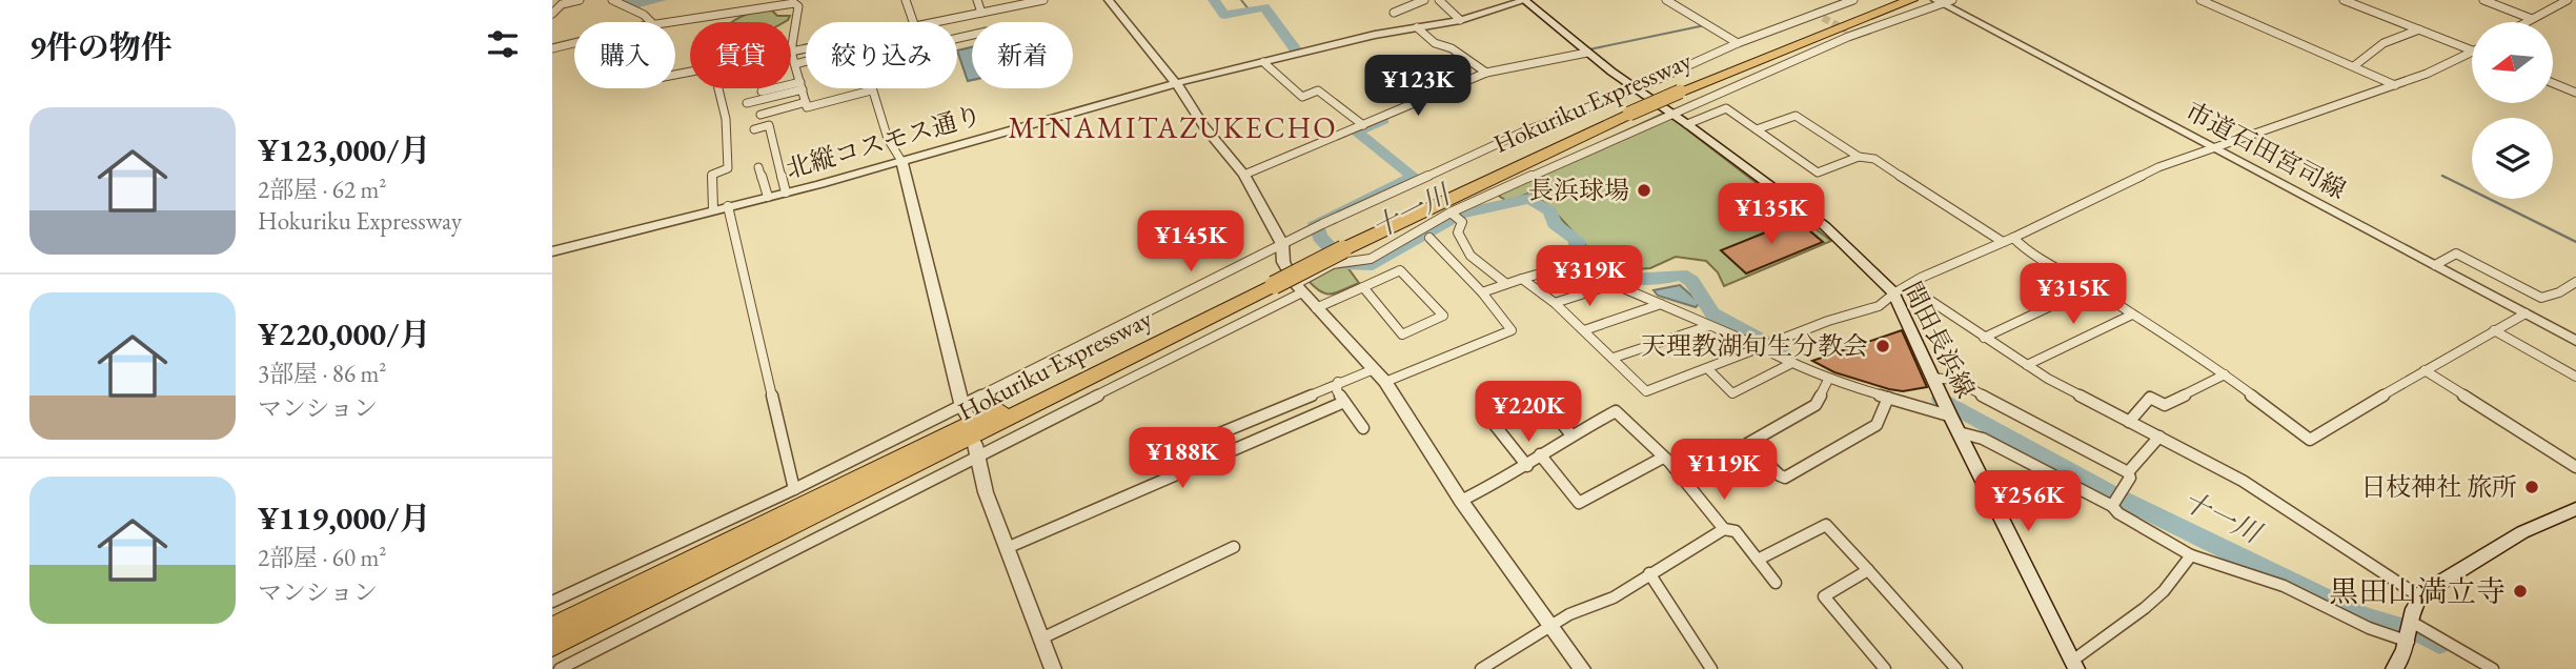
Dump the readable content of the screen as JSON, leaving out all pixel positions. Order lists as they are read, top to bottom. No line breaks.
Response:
{"streets":{"highway":["Hokuriku Expressway"],"street":["北縦コスモス通り","市道石田宮司線","間田長浜線"]},"crossings":[["北縦コスモス通り","間田長浜線"]],"districts":["MINAMITAZUKECHO"],"water":["十一川"],"places":["長浜球場","天理教湖旬生分教会","日枝神社 旅所","黒田山満立寺"],"north":"left","page":{"heading":"9件の物件","chip":["購入","賃貸","絞り込み","新着"],"price":["¥123K","¥135K","¥145K","¥319K","¥315K","¥220K","¥188K","¥119K","¥256K"],"list":[{"name":"¥123,000/月","note":"2部屋 · 62 m² · Hokuriku Expressway"},{"name":"¥220,000/月","note":"3部屋 · 86 m² · マンション"},{"name":"¥119,000/月","note":"2部屋 · 60 m² · マンション"}]}}
